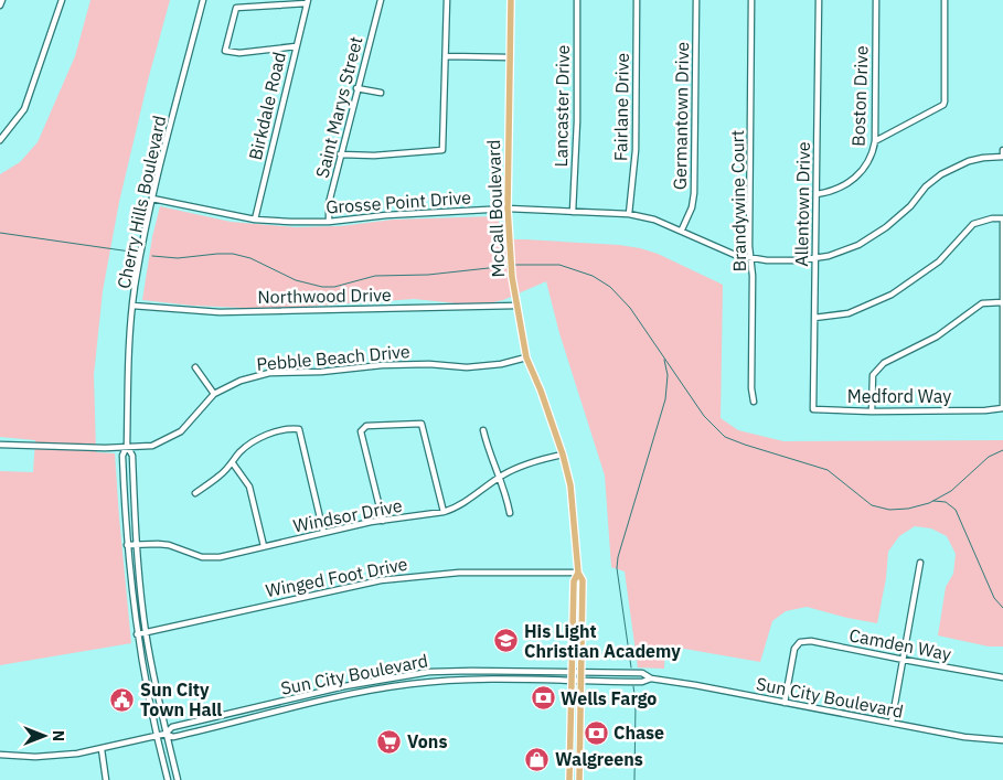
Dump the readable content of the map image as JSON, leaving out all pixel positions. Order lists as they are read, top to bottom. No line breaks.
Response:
{"streets":{"main road":["McCall Boulevard"],"street":["Boston Drive","Birkdale Road","Lancaster Drive","Saint Marys Street","Fairlane Drive","Germantown Drive","Brandywine Court","Cherry Hills Boulevard","Grosse Point Drive","Allentown Drive","Northwood Drive","Pebble Beach Drive","Medford Way","Windsor Drive","Winged Foot Drive","Camden Way","Sun City Boulevard"]},"crossings":[["Boston Drive","Allentown Drive"],["Birkdale Road","Grosse Point Drive"],["Lancaster Drive","Grosse Point Drive"],["Saint Marys Street","Grosse Point Drive"],["Fairlane Drive","Grosse Point Drive"],["Germantown Drive","Grosse Point Drive"],["Brandywine Court","Grosse Point Drive"],["Cherry Hills Boulevard","Grosse Point Drive"],["Cherry Hills Boulevard","Northwood Drive"],["Cherry Hills Boulevard","Pebble Beach Drive"],["Cherry Hills Boulevard","Windsor Drive"],["Cherry Hills Boulevard","Winged Foot Drive"],["Cherry Hills Boulevard","Sun City Boulevard"],["Grosse Point Drive","Allentown Drive"],["Grosse Point Drive","McCall Boulevard"],["Allentown Drive","Medford Way"],["McCall Boulevard","Northwood Drive"],["McCall Boulevard","Pebble Beach Drive"],["McCall Boulevard","Windsor Drive"],["McCall Boulevard","Winged Foot Drive"],["McCall Boulevard","Sun City Boulevard"],["Camden Way","Sun City Boulevard"]],"places":{"school or university":["His Light Christian Academy"],"bank":["Wells Fargo","Chase"],"public building":["Sun City Town Hall"],"supermarket":["Vons"],"shop":["Walgreens"]},"north":"right"}
